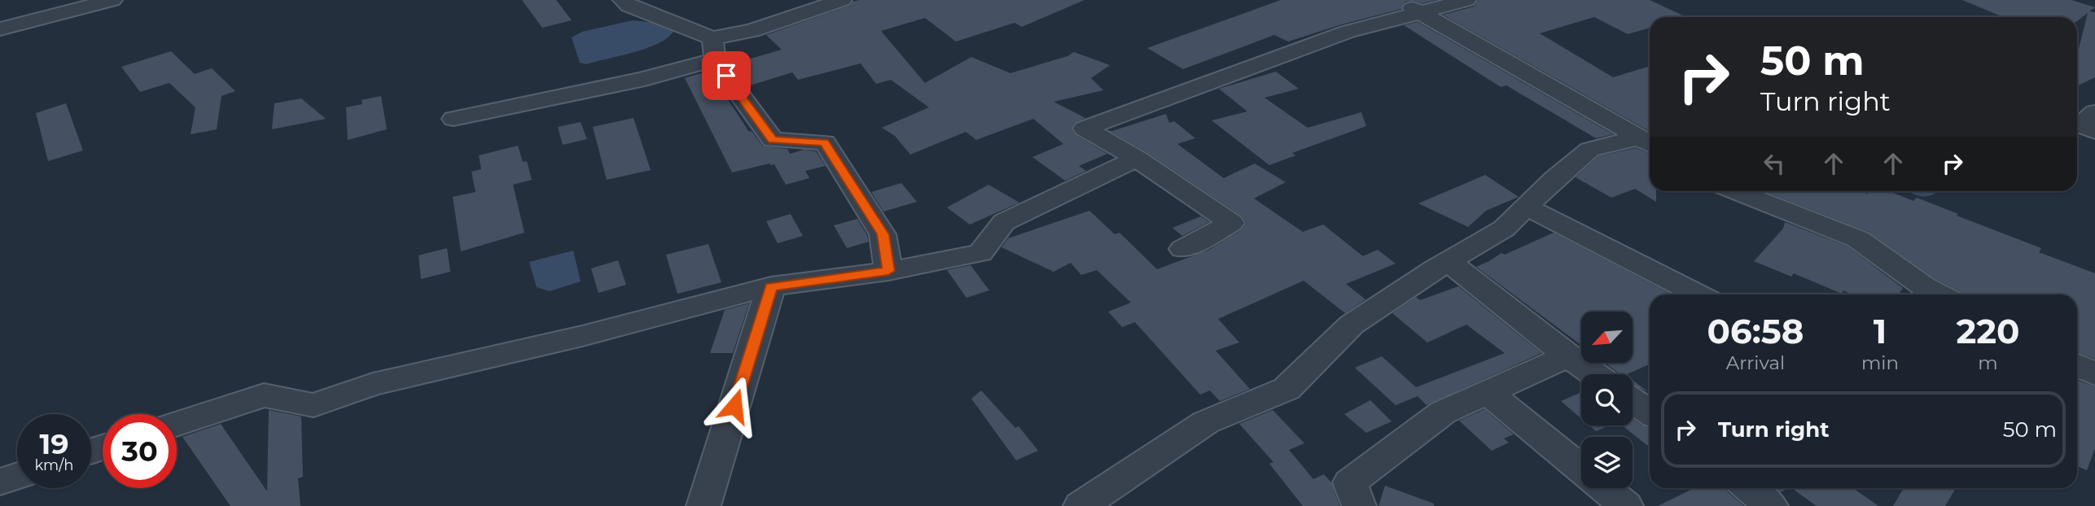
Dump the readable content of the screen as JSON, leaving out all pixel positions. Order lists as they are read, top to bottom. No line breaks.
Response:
{"north":"bottom left","page":{"turn":["50 m","Turn right"],"eta":["06:58","Arrival","1","min","220","m"],"list":[{"name":"Turn right","value":"50 m"}],"speed":"19 km/h","limit":"30"}}
